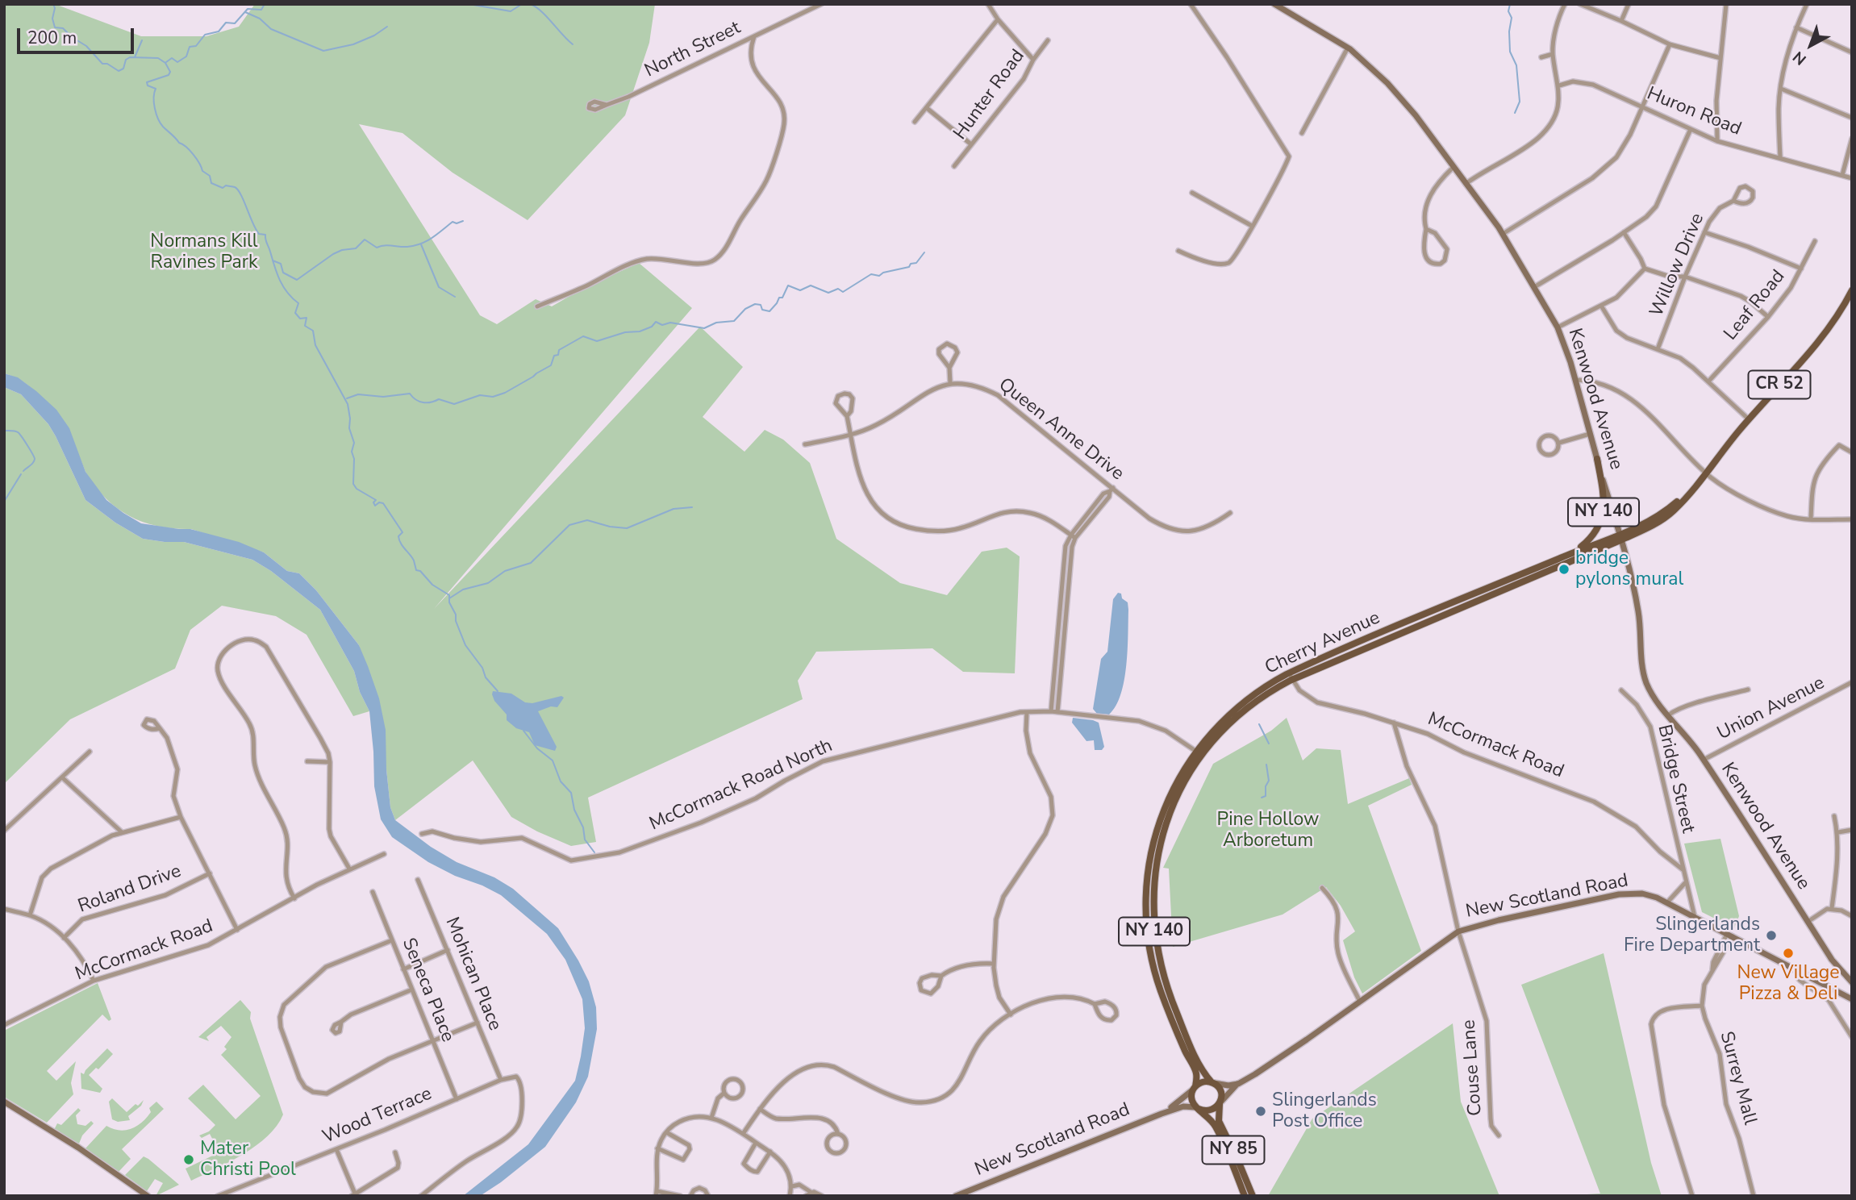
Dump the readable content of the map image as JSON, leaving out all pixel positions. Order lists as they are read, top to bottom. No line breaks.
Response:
{"streets":{"main road":["CR 52","Kenwood Avenue","NY 140","Cherry Avenue","New Scotland Road","NY 85"],"street":["North Street","Hunter Road","Huron Road","Willow Drive","Leaf Road","Queen Anne Drive","Union Avenue","McCormack Road","Bridge Street","McCormack Road North","Roland Drive","Mohican Place","Seneca Place","Couse Lane","Surrey Mall","Wood Terrace"]},"crossings":[["Kenwood Avenue","NY 140"],["Kenwood Avenue","Cherry Avenue"],["Kenwood Avenue","Union Avenue"],["NY 140","Cherry Avenue"],["Cherry Avenue","McCormack Road"],["Cherry Avenue","McCormack Road North"],["Cherry Avenue","New Scotland Road"],["Cherry Avenue","NY 85"],["McCormack Road","Bridge Street"],["McCormack Road","Couse Lane"],["Bridge Street","New Scotland Road"],["New Scotland Road","Couse Lane"],["New Scotland Road","NY 85"],["Mohican Place","Wood Terrace"],["Seneca Place","Wood Terrace"]],"parks":["Normans Kill Ravines Park","Pine Hollow Arboretum"],"places":["bridge pylons mural","Slingerlands Fire Department","New Village Pizza & Deli","Slingerlands Post Office","Mater Christi Pool"],"scale_bar":"200 m","north":"bottom left"}
